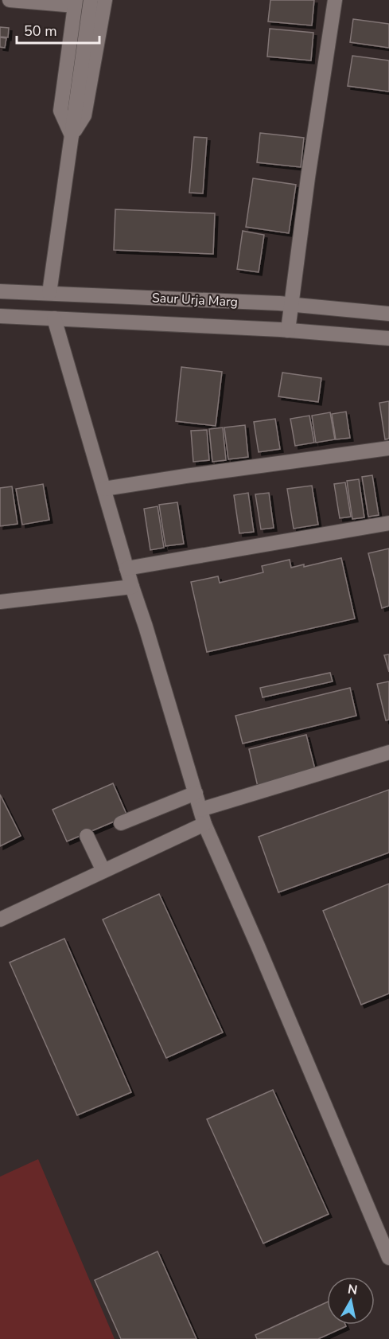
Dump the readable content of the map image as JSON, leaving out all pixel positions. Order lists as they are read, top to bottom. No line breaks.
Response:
{"streets":{"street":["Saur Urja Marg"]},"scale_bar":"50 m","north":"top"}
